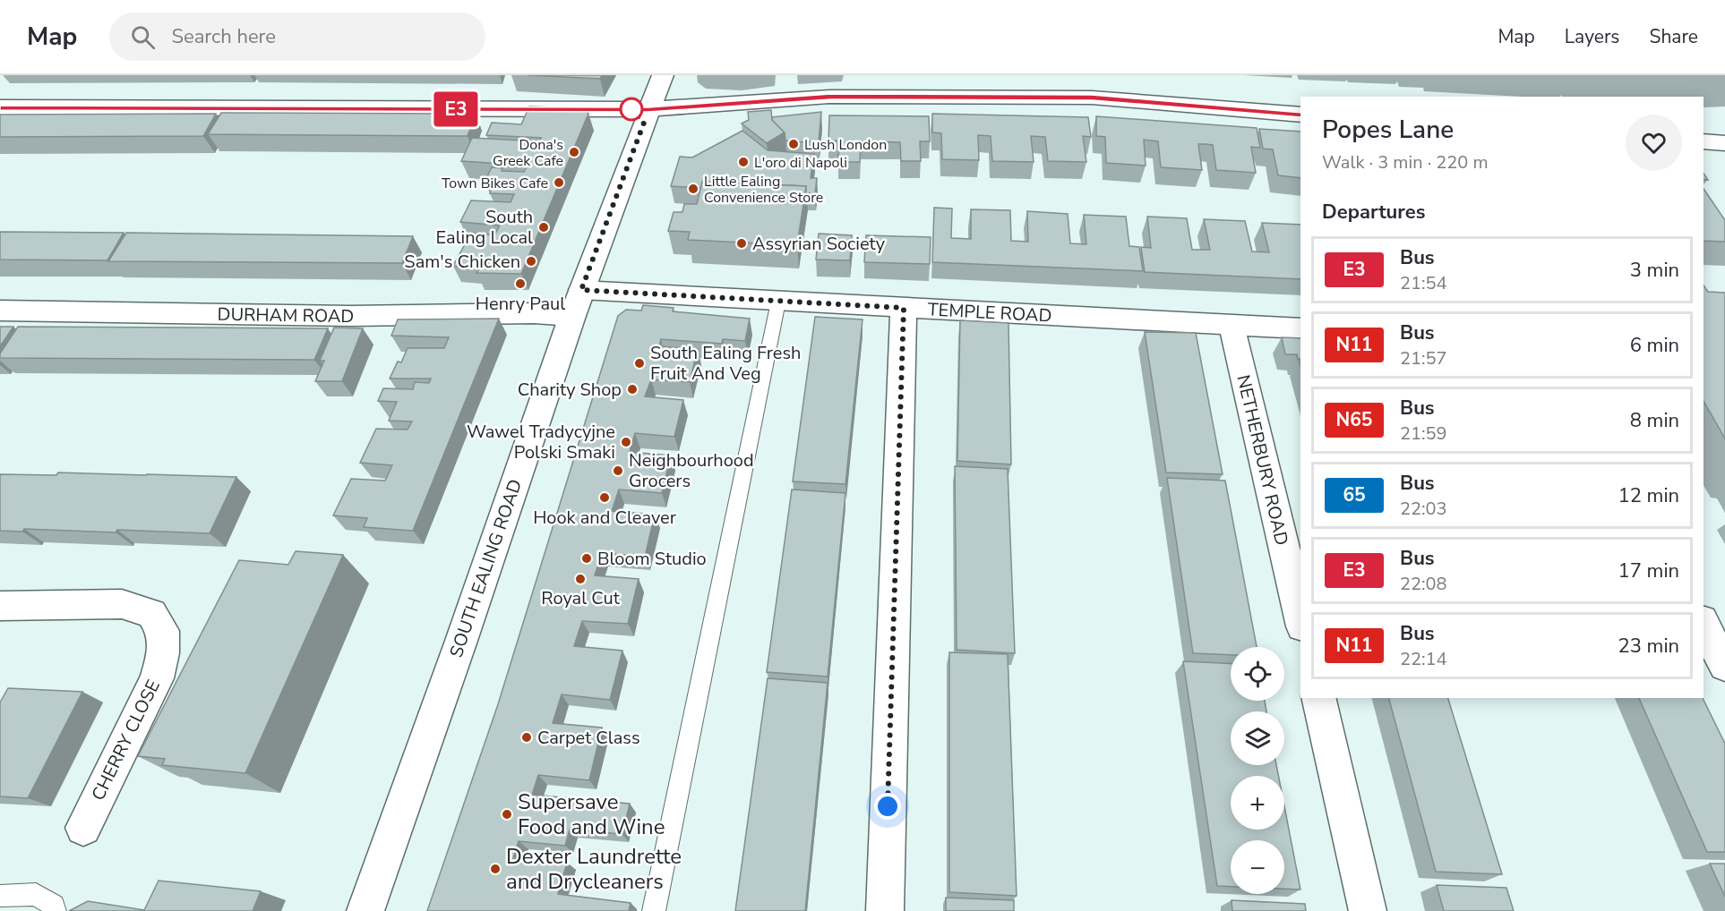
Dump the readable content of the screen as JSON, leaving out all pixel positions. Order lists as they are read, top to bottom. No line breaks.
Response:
{"streets":{"street":["TEMPLE ROAD","DURHAM ROAD","NETHERBURY ROAD","SOUTH EALING ROAD","CHERRY CLOSE"]},"crossings":[["TEMPLE ROAD","DURHAM ROAD"],["TEMPLE ROAD","NETHERBURY ROAD"],["TEMPLE ROAD","SOUTH EALING ROAD"],["DURHAM ROAD","SOUTH EALING ROAD"]],"places":["Lush London","Dona's Greek Cafe","L'oro di Napoli","Town Bikes Cafe","Little Ealing Convenience Store","South Ealing Local","Assyrian Society","Sam's Chicken","Henry Paul","South Ealing Fresh Fruit And Veg","Charity Shop","Wawel Tradycyjne Polski Smaki","Neighbourhood Grocers","Hook and Cleaver","Bloom Studio","Royal Cut","Carpet Class","Supersave Food and Wine","Dexter Laundrette and Drycleaners"],"lines":["bus line E3"],"page":{"header":"Map","search":"Search here","nav":["Map","Layers","Share"],"on_map":"E3","heading":[["Popes Lane","Walk · 3 min · 220 m"],"Departures"],"list":[{"mark":"E3","name":"Bus","note":"21:54","value":"3 min"},{"mark":"N11","name":"Bus","note":"21:57","value":"6 min"},{"mark":"N65","name":"Bus","note":"21:59","value":"8 min"},{"mark":"65","name":"Bus","note":"22:03","value":"12 min"},{"mark":"E3","name":"Bus","note":"22:08","value":"17 min"},{"mark":"N11","name":"Bus","note":"22:14","value":"23 min"}],"map_buttons":["+","−"]}}
